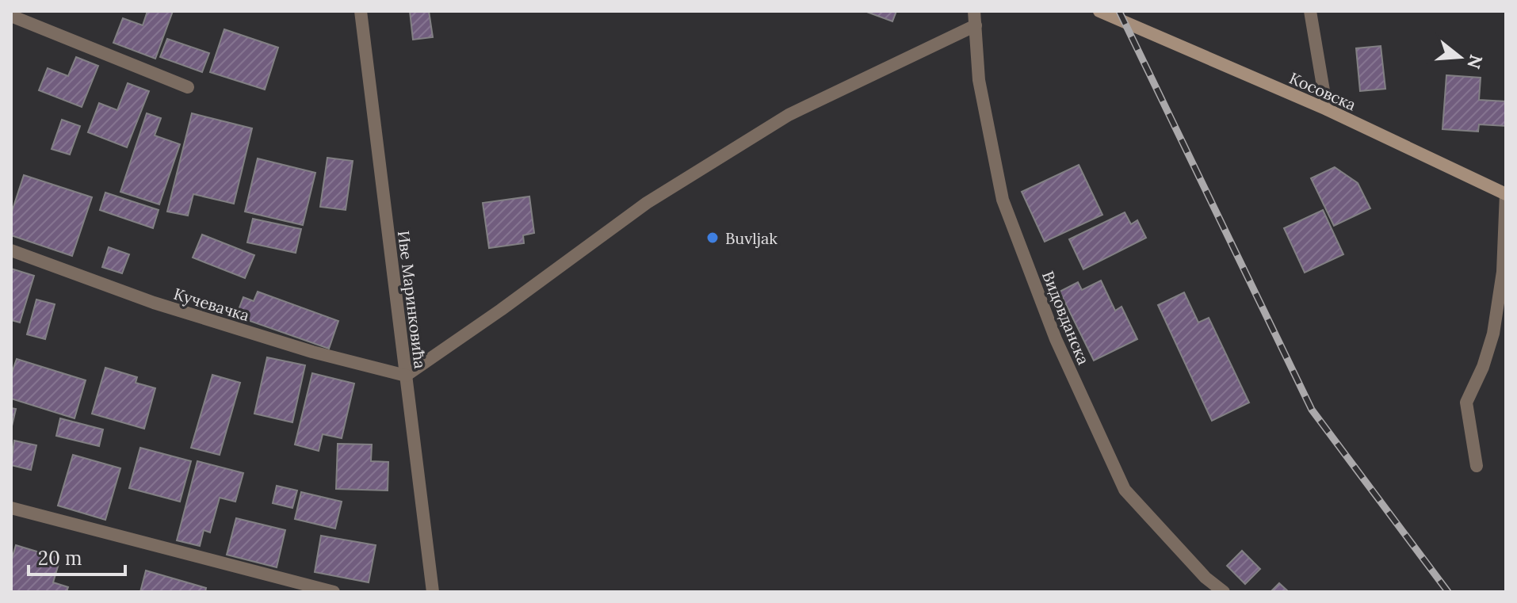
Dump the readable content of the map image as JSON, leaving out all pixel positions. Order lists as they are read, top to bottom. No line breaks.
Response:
{"streets":{"main road":["Косовска"],"street":["Иве Маринковића","Кучевачка","Видовданска"]},"crossings":[["Иве Маринковића","Кучевачка"]],"places":["Buvljak"],"scale_bar":"20 m","north":"right"}
